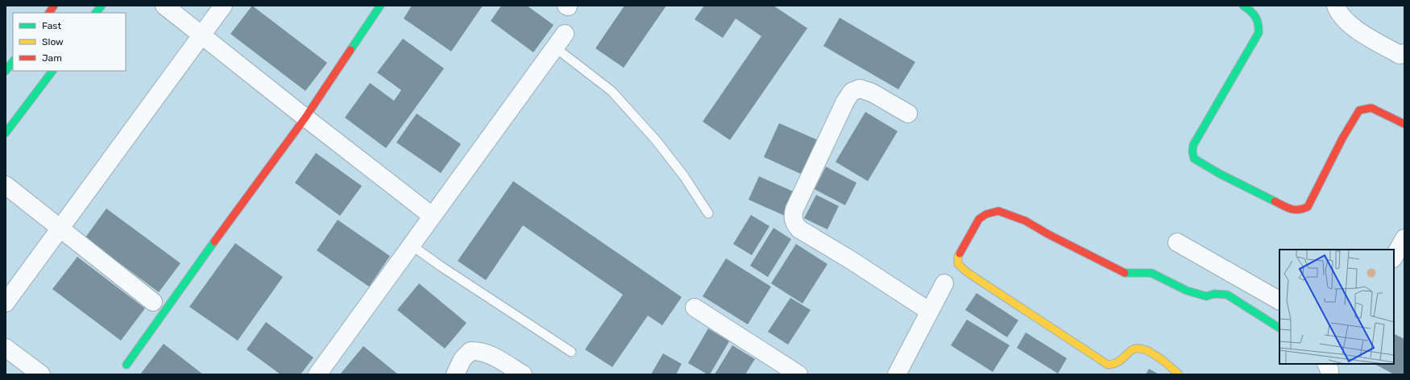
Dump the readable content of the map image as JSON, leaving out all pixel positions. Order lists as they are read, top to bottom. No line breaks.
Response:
{"legend":["Fast","Slow","Jam"]}
